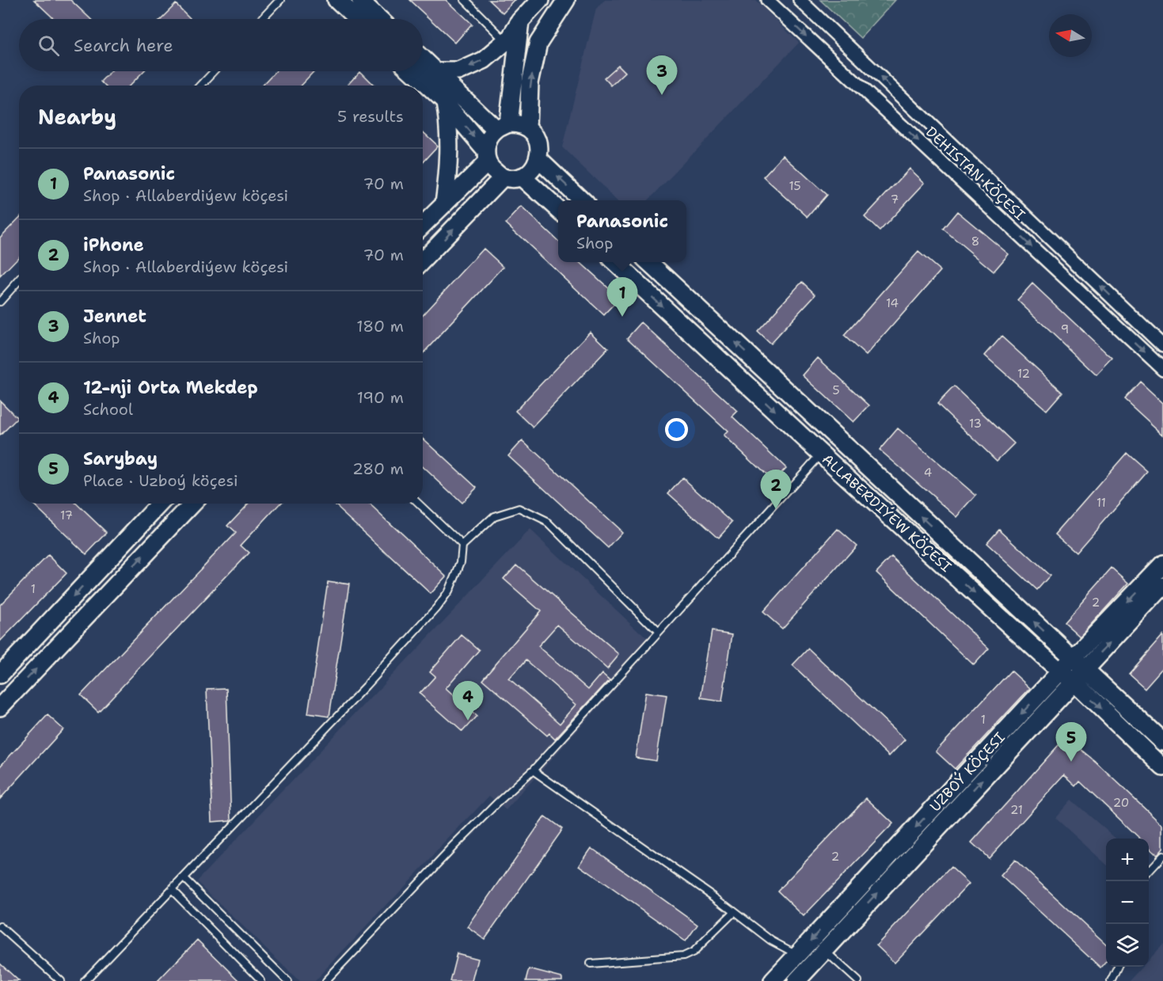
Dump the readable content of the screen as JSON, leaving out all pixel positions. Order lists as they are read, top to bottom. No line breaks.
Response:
{"streets":{"street":["DEHISTAN KÖÇESI","ALLABERDIÝEW KÖÇESI","UZBOÝ KÖÇESI"]},"crossings":[["ALLABERDIÝEW KÖÇESI","UZBOÝ KÖÇESI"]],"house_numbers":["15","7","8","14","9","12","5","13","4","11","17","1","2","1","20","21","2"],"north":"left","page":{"search":"Search here","pins":["3","1","2","4","5"],"heading":["Nearby","5 results"],"list":[{"mark":"1","name":"Panasonic","note":"Shop · Allaberdiýew köçesi","value":"70 m"},{"mark":"2","name":"iPhone","note":"Shop · Allaberdiýew köçesi","value":"70 m"},{"mark":"3","name":"Jennet","note":"Shop","value":"180 m"},{"mark":"4","name":"12-nji Orta Mekdep","note":"School","value":"190 m"},{"mark":"5","name":"Sarybay","note":"Place · Uzboý köçesi","value":"280 m"}],"popup":["Panasonic","Shop"],"map_buttons":["+","−"]}}
